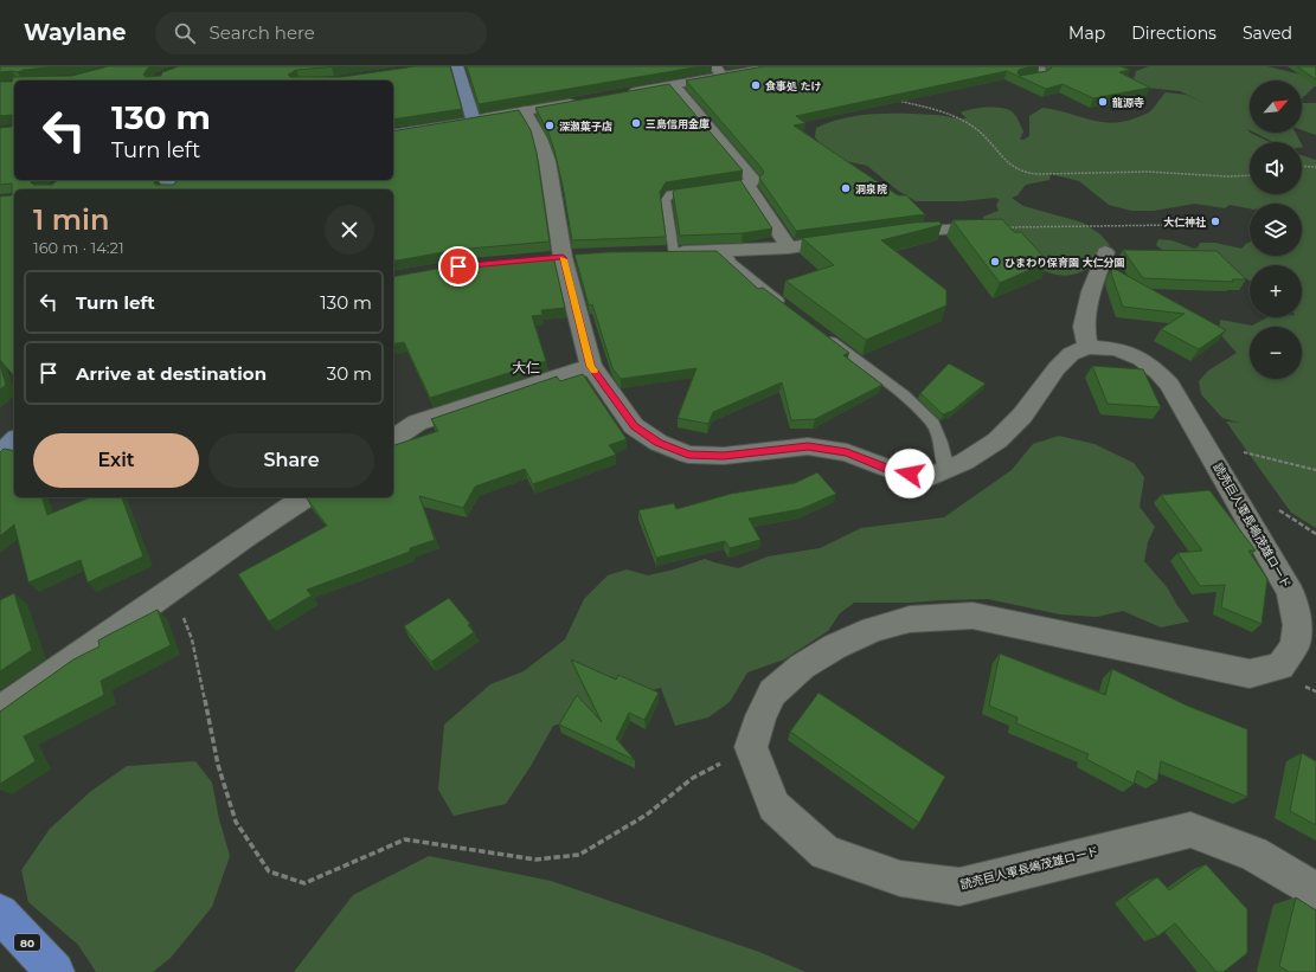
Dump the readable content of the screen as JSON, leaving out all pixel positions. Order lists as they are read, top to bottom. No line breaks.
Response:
{"streets":{"main road":["80"],"street":["読売巨人軍長嶋茂雄ロード"]},"districts":["大仁"],"places":["食事処 たけ","龍源寺","三島信用金庫","深瀬菓子店","洞泉院","大仁神社","ひまわり保育園 大仁分園"],"north":"top right","page":{"header":"Waylane","search":"Search here","nav":["Map","Directions","Saved"],"map_buttons":["+","−"],"turn":["130 m","Turn left"],"heading":["1 min","160 m · 14:21"],"list":[{"name":"Turn left","value":"130 m"},{"name":"Arrive at destination","value":"30 m"}],"buttons":["Exit","Share"]}}
